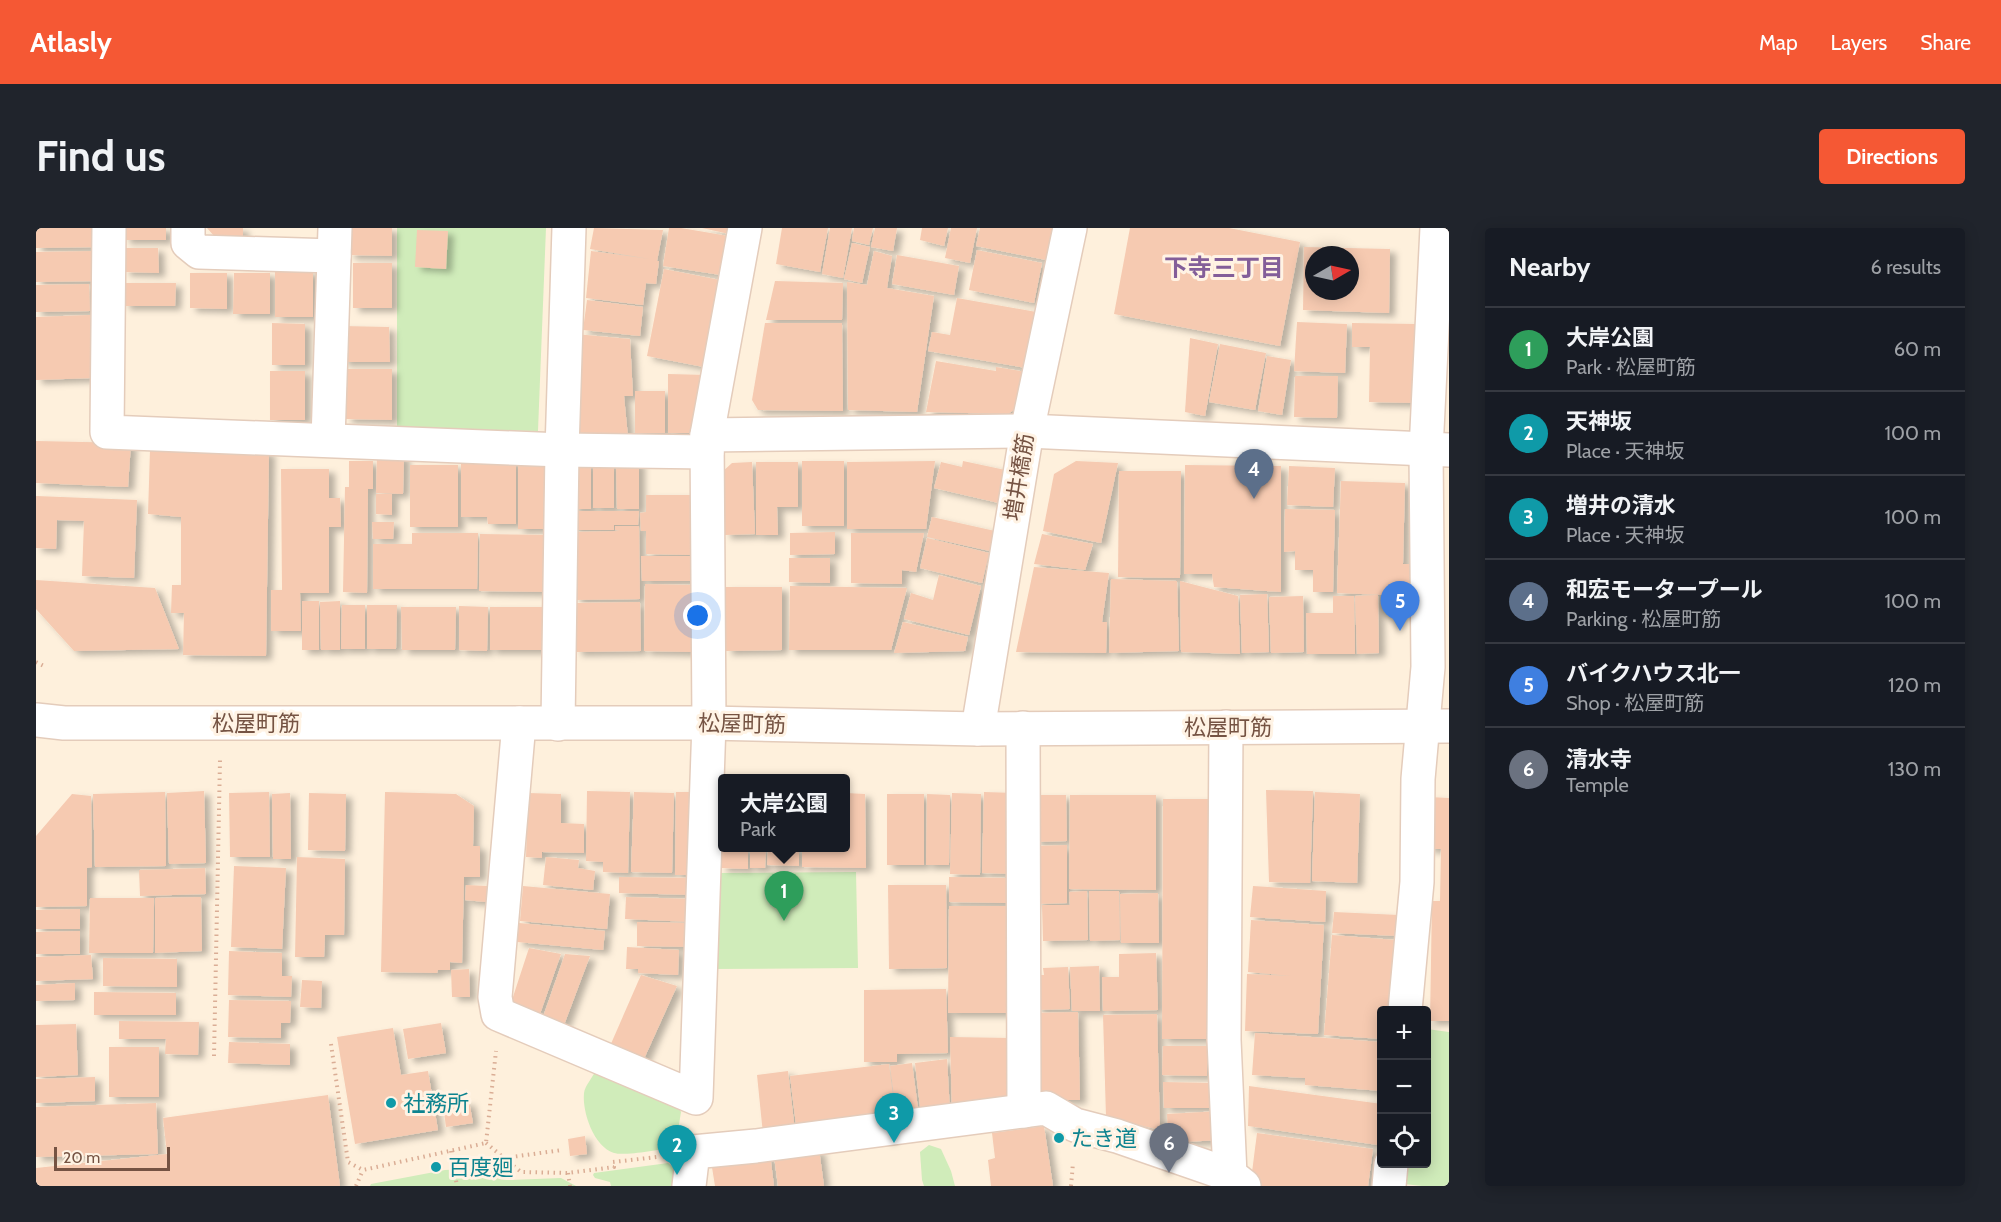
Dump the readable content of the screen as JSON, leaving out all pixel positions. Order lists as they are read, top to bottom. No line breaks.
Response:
{"streets":{"street":["増井橋筋","松屋町筋"]},"crossings":[["増井橋筋","松屋町筋"]],"districts":["下寺三丁目"],"places":["社務所","たき道","百度廻"],"scale_bar":"20 m","north":"right","page":{"header":"Atlasly","nav":["Map","Layers","Share"],"buttons":"Directions","title":"Find us","heading":["Nearby","6 results"],"list":[{"mark":"1","name":"大岸公園","note":"Park · 松屋町筋","value":"60 m"},{"mark":"2","name":"天神坂","note":"Place · 天神坂","value":"100 m"},{"mark":"3","name":"増井の清水","note":"Place · 天神坂","value":"100 m"},{"mark":"4","name":"和宏モータープール","note":"Parking · 松屋町筋","value":"100 m"},{"mark":"5","name":"バイクハウス北一","note":"Shop · 松屋町筋","value":"120 m"},{"mark":"6","name":"清水寺","note":"Temple","value":"130 m"}],"pins":["4","5","1","3","6","2"],"popup":["大岸公園","Park"],"map_buttons":["+","−"],"scale":"20 m"}}
